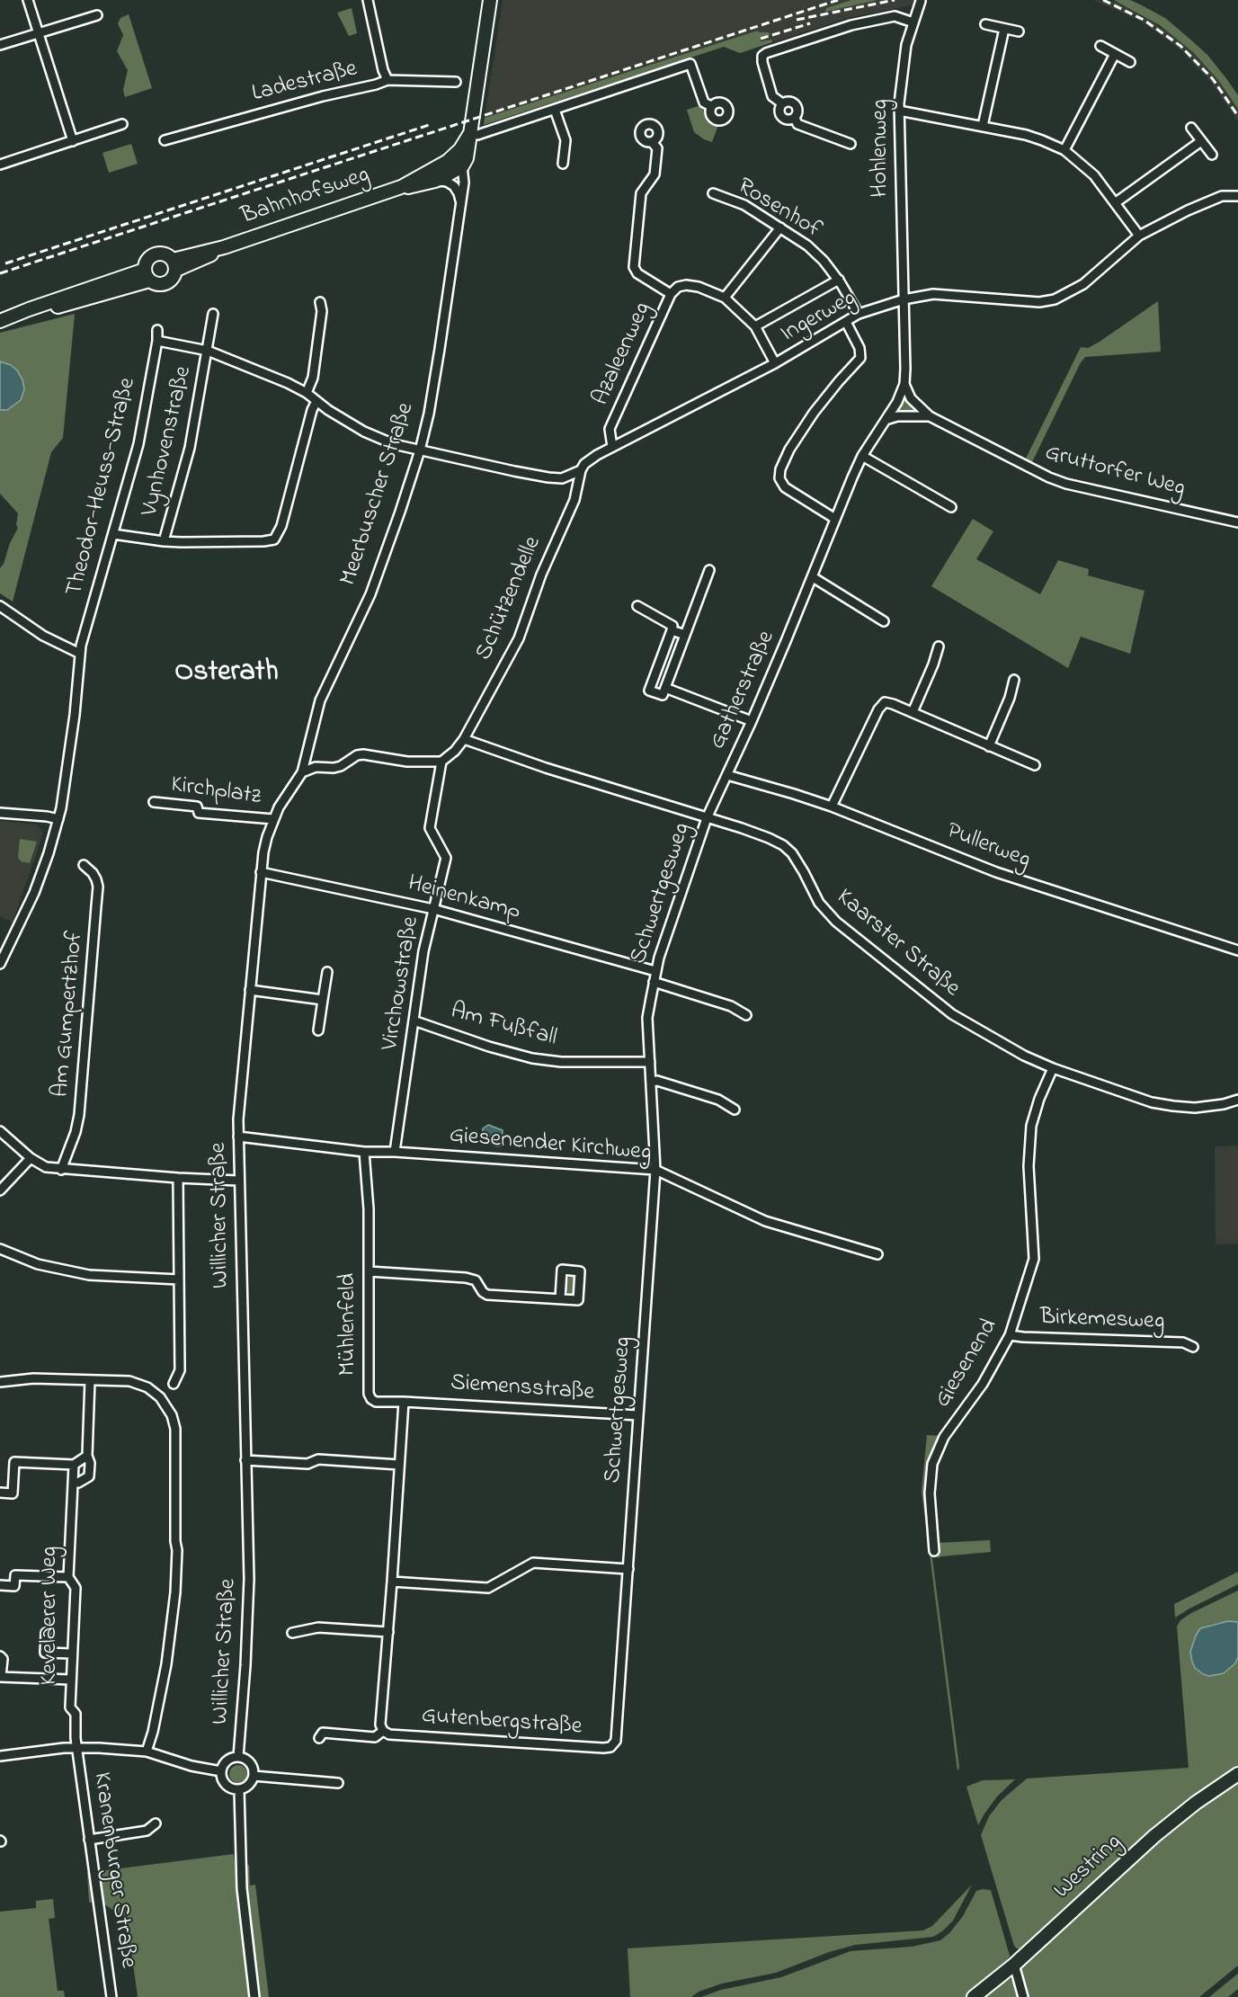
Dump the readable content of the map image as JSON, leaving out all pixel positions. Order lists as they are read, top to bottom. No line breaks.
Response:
{"streets":{"main road":["Bahnhofsweg","Meerbuscher Straße","Westring"],"street":["Ladestraße","Hohlenweg","Rosenhof","Ingerweg","Azaleenweg","Vynhovenstraße","Gruttorfer Weg","Theodor-Heuss-Straße","Schützendelle","Gatherstraße","Kirchplatz","Pullerweg","Schwertgesweg","Heinenkamp","Kaarster Straße","Virchowstraße","Am Gumpertzhof","Am Fußfall","Giesenender Kirchweg","Willicher Straße","Birkemesweg","Mühlenfeld","Giesenend","Siemensstraße","Kevelaerer Weg","Gutenbergstraße","Kranenburger Straße"]},"crossings":[["Hohlenweg","Ingerweg"],["Hohlenweg","Gatherstraße"],["Bahnhofsweg","Meerbuscher Straße"],["Rosenhof","Ingerweg"],["Ingerweg","Azaleenweg"],["Ingerweg","Vynhovenstraße"],["Ingerweg","Theodor-Heuss-Straße"],["Ingerweg","Meerbuscher Straße"],["Ingerweg","Schützendelle"],["Ingerweg","Gatherstraße"],["Gruttorfer Weg","Gatherstraße"],["Meerbuscher Straße","Willicher Straße"],["Schützendelle","Kaarster Straße"],["Schützendelle","Virchowstraße"],["Gatherstraße","Pullerweg"],["Gatherstraße","Schwertgesweg"],["Gatherstraße","Kaarster Straße"],["Kirchplatz","Willicher Straße"],["Schwertgesweg","Heinenkamp"],["Schwertgesweg","Kaarster Straße"],["Schwertgesweg","Am Fußfall"],["Schwertgesweg","Giesenender Kirchweg"],["Schwertgesweg","Siemensstraße"],["Schwertgesweg","Gutenbergstraße"],["Heinenkamp","Virchowstraße"],["Heinenkamp","Willicher Straße"],["Kaarster Straße","Giesenend"],["Virchowstraße","Am Fußfall"],["Virchowstraße","Giesenender Kirchweg"],["Giesenender Kirchweg","Willicher Straße"],["Giesenender Kirchweg","Mühlenfeld"],["Birkemesweg","Giesenend"],["Mühlenfeld","Siemensstraße"],["Kevelaerer Weg","Kranenburger Straße"]],"districts":["Osterath"]}
